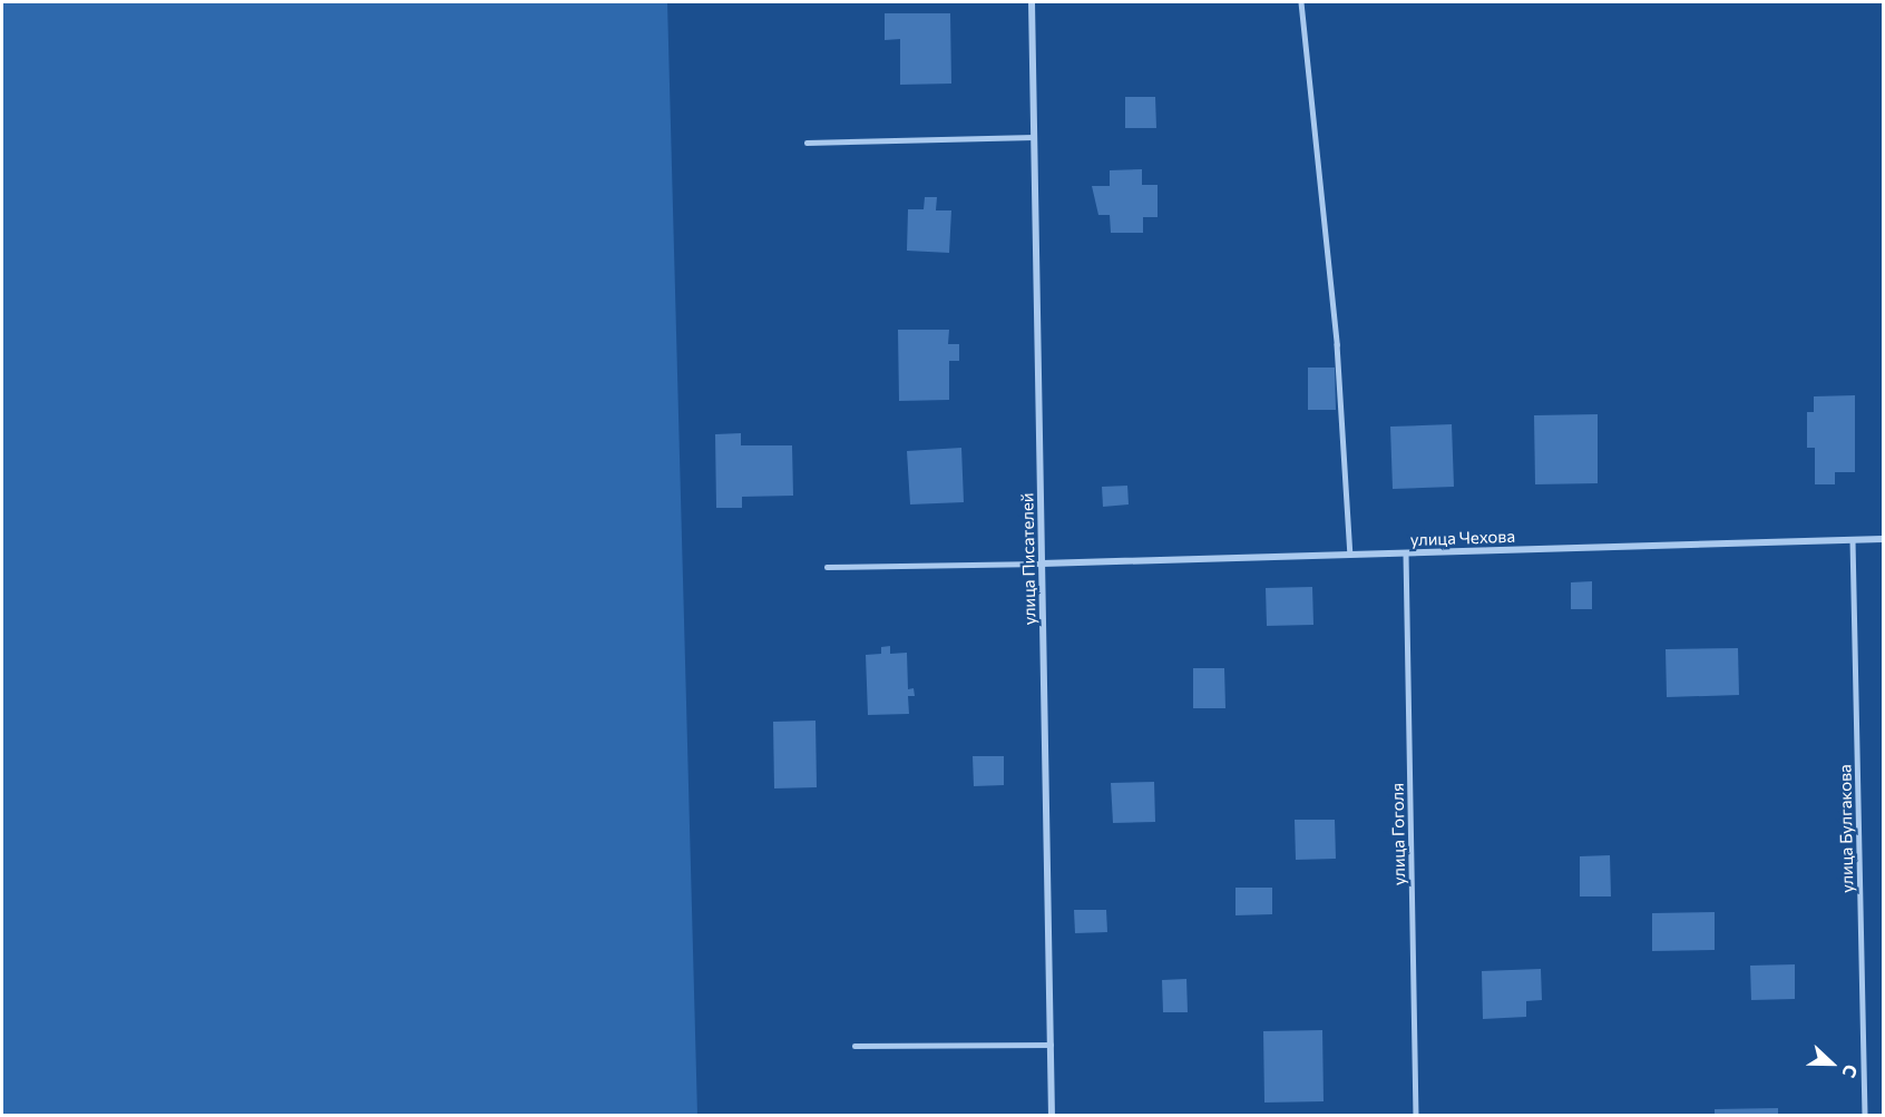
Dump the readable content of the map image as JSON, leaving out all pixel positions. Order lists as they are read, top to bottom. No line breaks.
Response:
{"streets":{"street":["улица Чехова","улица Писателей"],"lane":["улица Булгакова","улица Гоголя"]},"crossings":[["улица Чехова","улица Писателей"],["улица Чехова","улица Булгакова"],["улица Чехова","улица Гоголя"]],"north":"right"}
